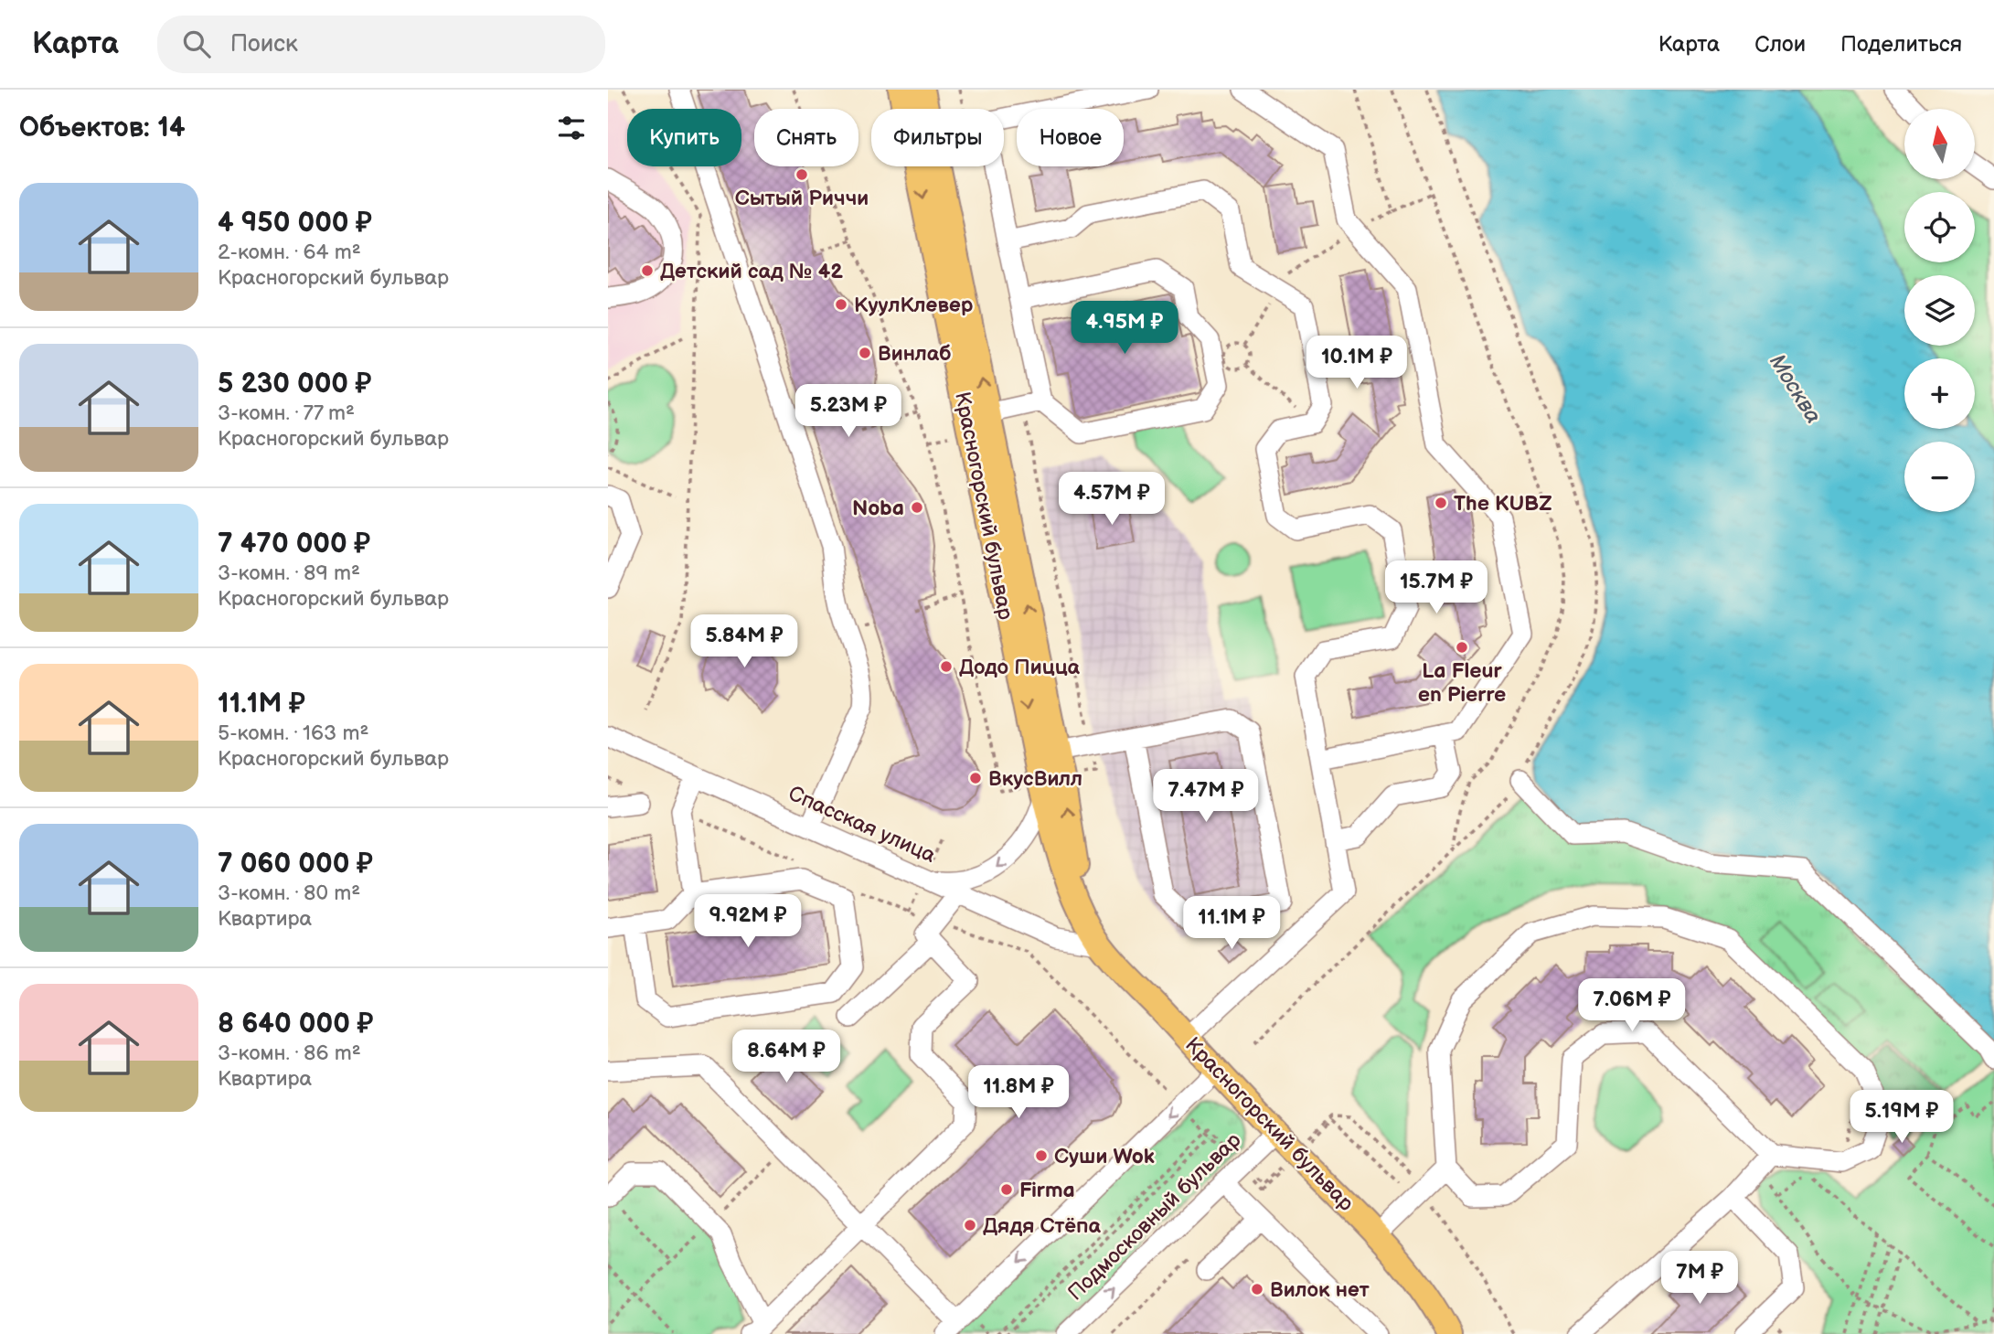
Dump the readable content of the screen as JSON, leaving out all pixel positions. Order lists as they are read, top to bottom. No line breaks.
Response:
{"streets":{"main road":["Красногорский бульвар"],"street":["Спасская улица","Подмосковный бульвар"]},"crossings":[["Красногорский бульвар","Спасская улица"],["Красногорский бульвар","Подмосковный бульвар"]],"water":["Москва"],"places":["Сытый Риччи","Детский сад № 42","КуулКлевер","Винлаб","The KUBZ","Noba","La Fleur en Pierre","Додо Пицца","ВкусВилл","Суши Wok","Firma","Дядя Стёпа","Вилок нет"],"north":"top","page":{"header":"Карта","search":"Поиск","nav":["Карта","Слои","Поделиться"],"heading":"Объектов: 14","map_buttons":["+","−"],"chip":["Купить","Снять","Фильтры","Новое"],"list":[{"name":"4 950 000 ₽","note":"2-комн. · 64 m² · Красногорский бульвар"},{"name":"5 230 000 ₽","note":"3-комн. · 77 m² · Красногорский бульвар"},{"name":"7 470 000 ₽","note":"3-комн. · 89 m² · Красногорский бульвар"},{"name":"11.1M ₽","note":"5-комн. · 163 m² · Красногорский бульвар"},{"name":"7 060 000 ₽","note":"3-комн. · 80 m² · Квартира"},{"name":"8 640 000 ₽","note":"3-комн. · 86 m² · Квартира"}],"price":["4.95M ₽","10.1M ₽","5.23M ₽","4.57M ₽","15.7M ₽","5.84M ₽","7.47M ₽","9.92M ₽","11.1M ₽","7.06M ₽","8.64M ₽","11.8M ₽","5.19M ₽","7M ₽"]}}
